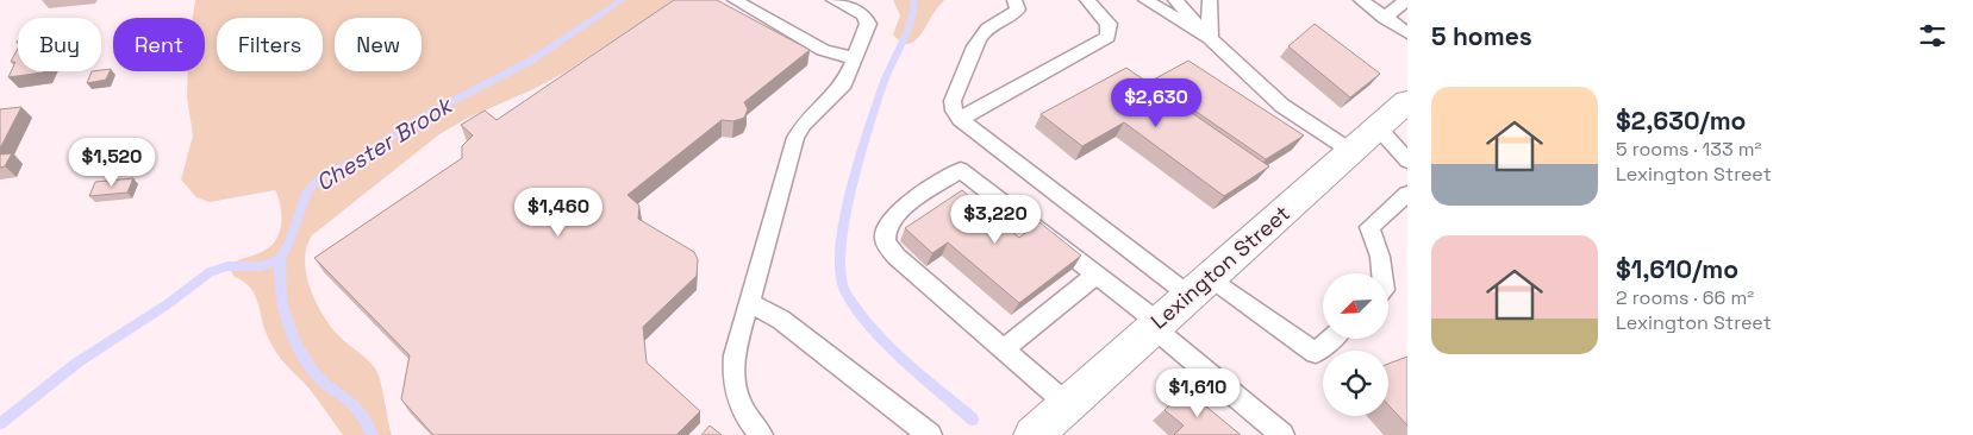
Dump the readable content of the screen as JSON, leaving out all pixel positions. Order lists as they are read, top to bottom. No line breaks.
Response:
{"streets":{"main road":["Lexington Street"]},"water":["Chester Brook"],"north":"bottom left","page":{"heading":"5 homes","chip":["Buy","Rent","Filters","New"],"list":[{"name":"$2,630/mo","note":"5 rooms · 133 m² · Lexington Street"},{"name":"$1,610/mo","note":"2 rooms · 66 m² · Lexington Street"}],"price":["$2,630","$1,520","$1,460","$3,220","$1,610"]}}
